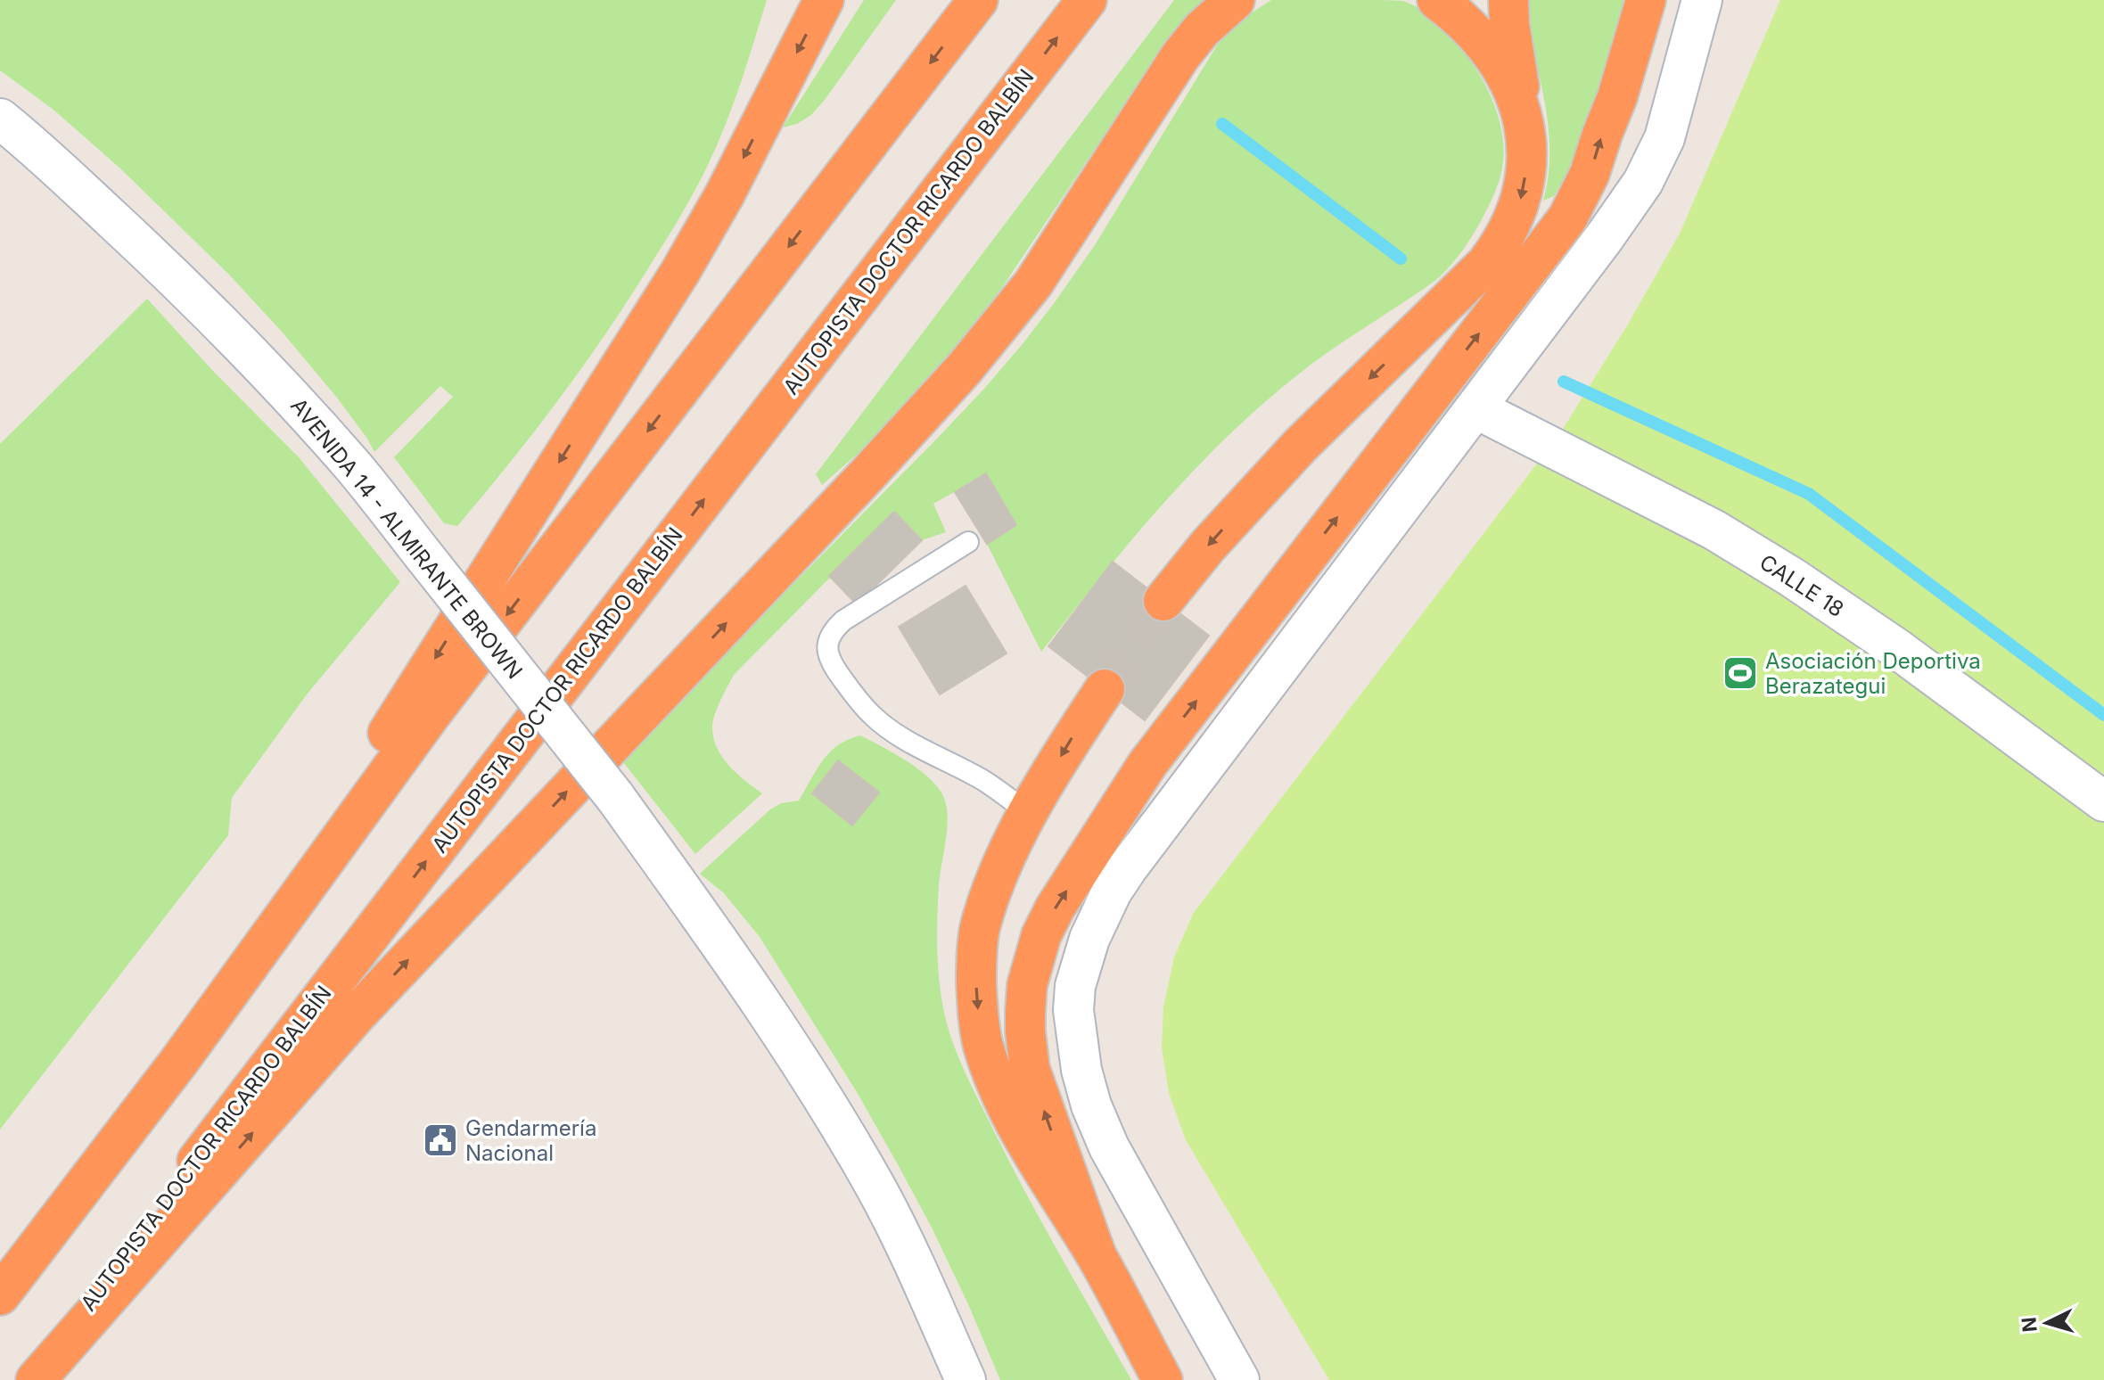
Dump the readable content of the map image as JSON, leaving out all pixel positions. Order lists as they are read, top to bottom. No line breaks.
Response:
{"streets":{"highway":["AUTOPISTA DOCTOR RICARDO BALBÍN"],"street":["AVENIDA 14 - ALMIRANTE BROWN","CALLE 18"]},"places":{"sports":["Asociación Deportiva Berazategui"],"public building":["Gendarmería Nacional"]},"north":"left"}
